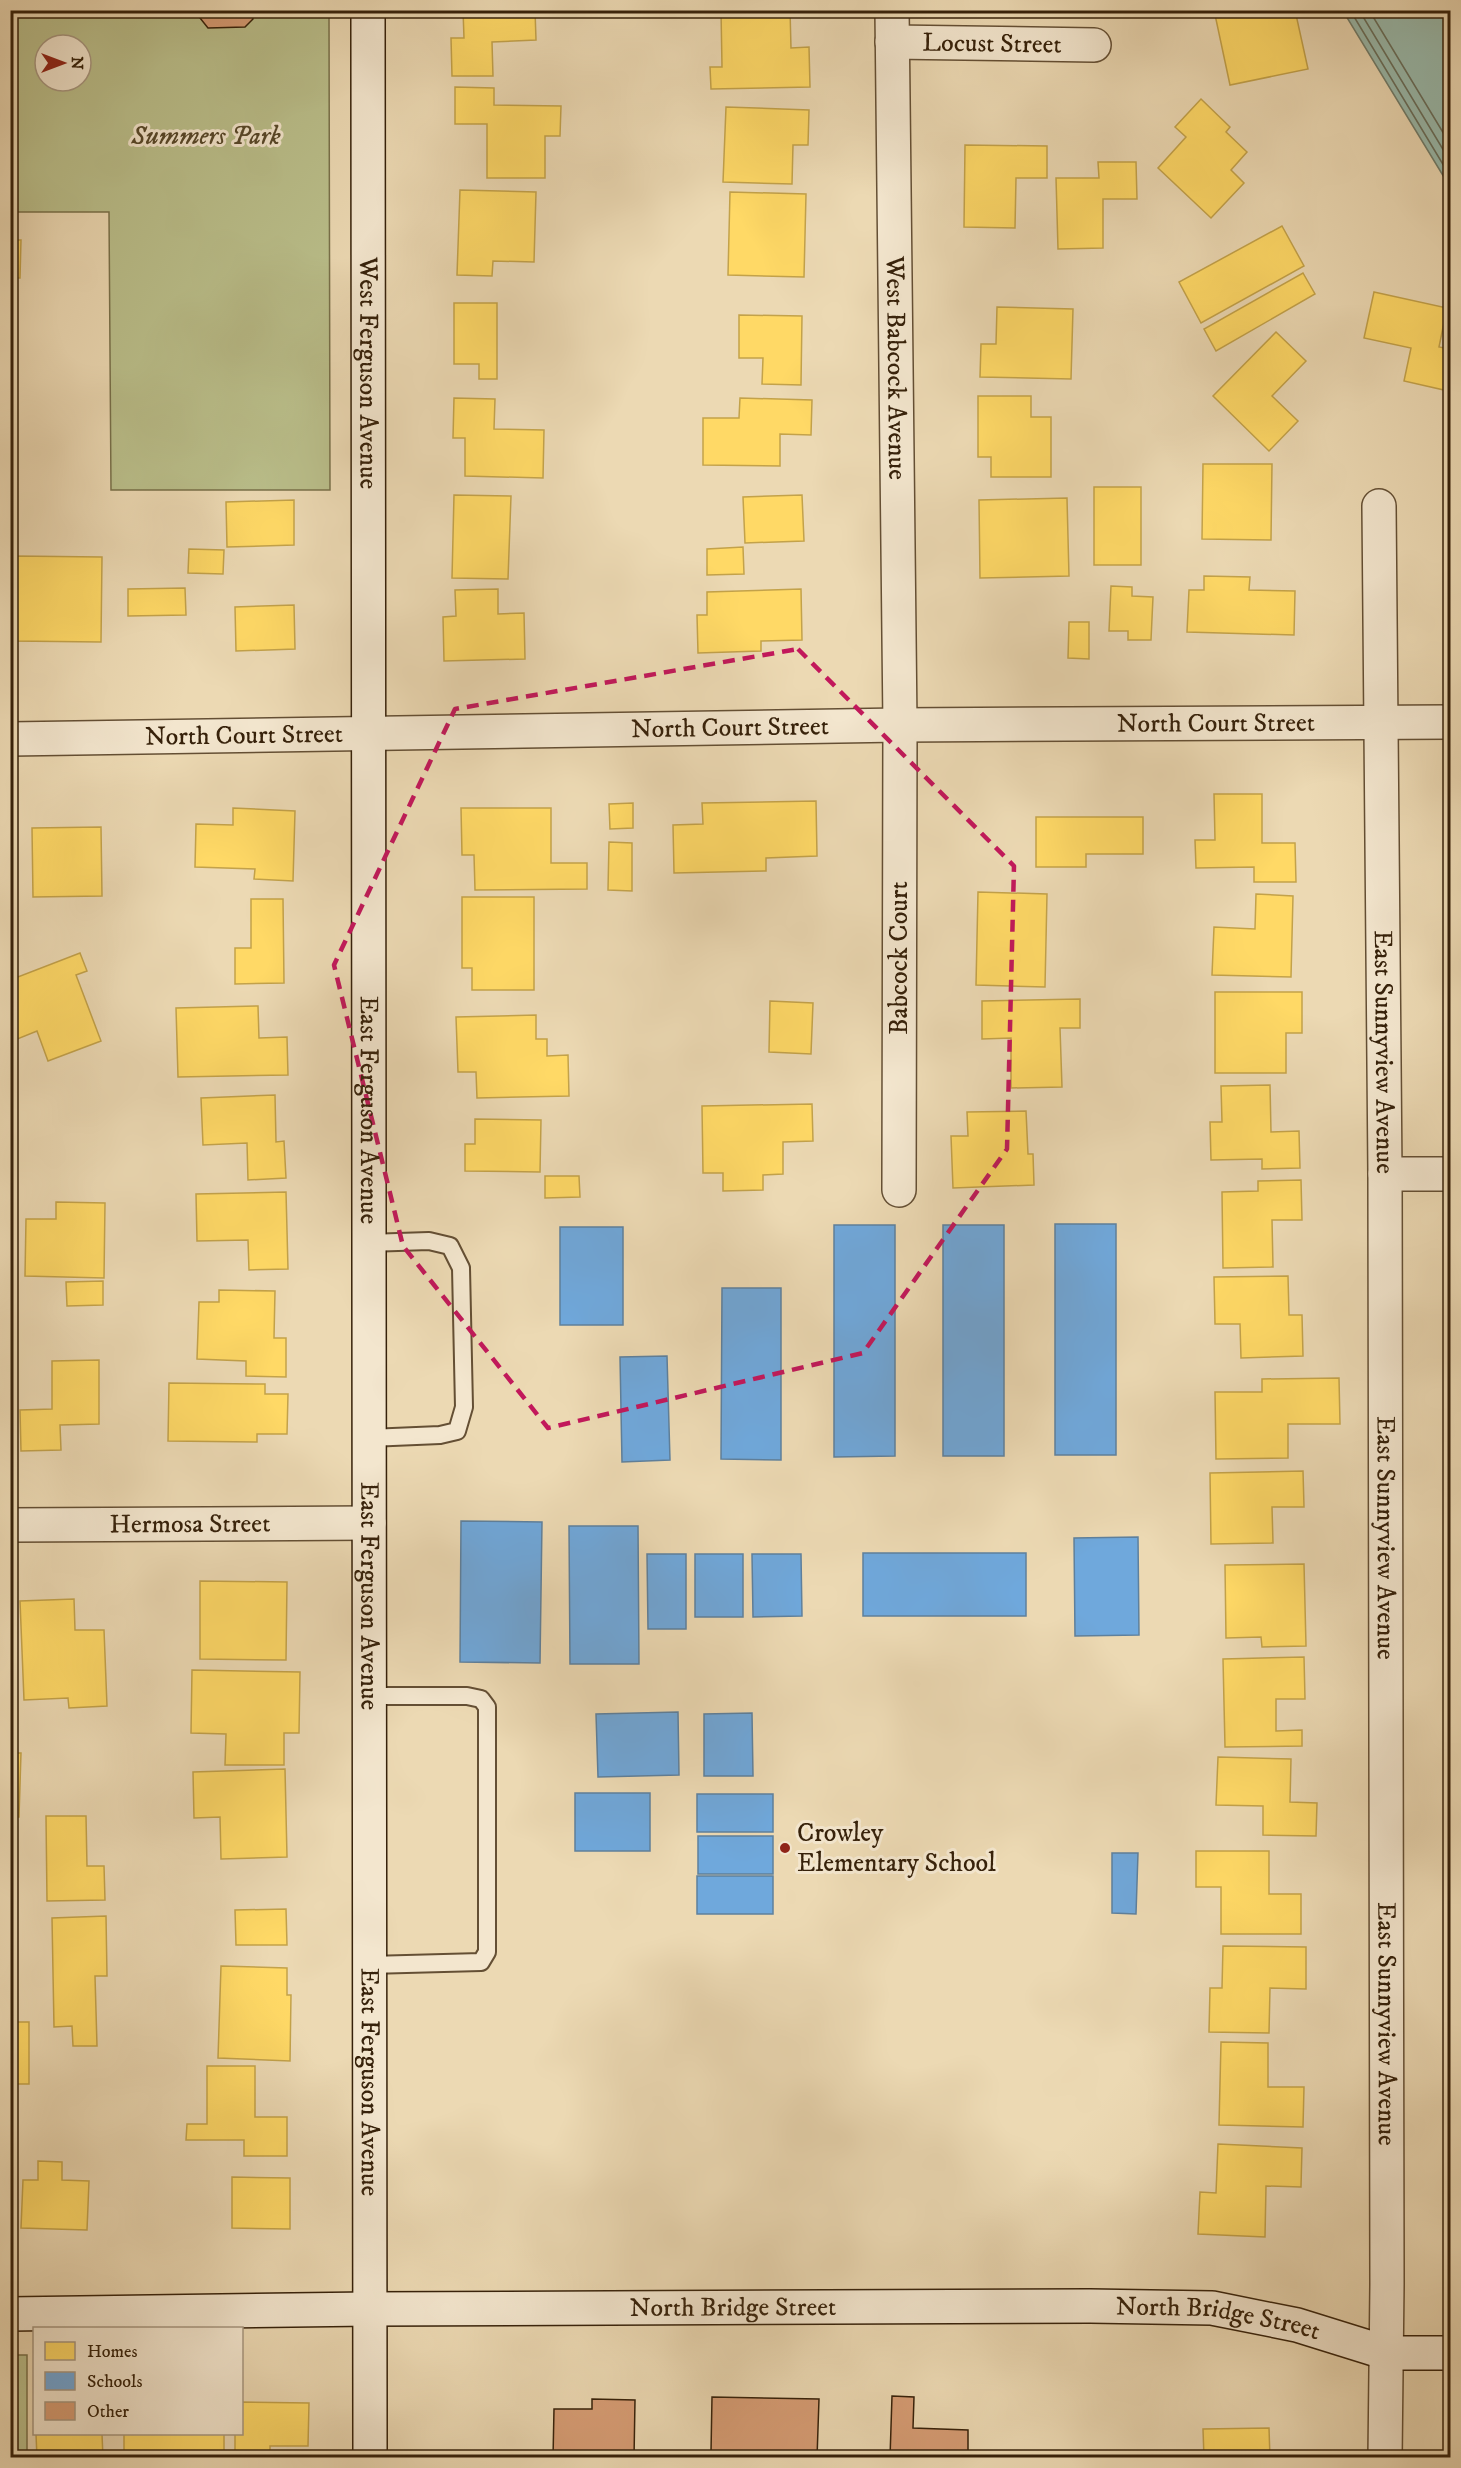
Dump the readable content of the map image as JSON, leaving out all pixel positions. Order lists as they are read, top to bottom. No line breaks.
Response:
{"streets":{"street":["Locust Street","West Babcock Avenue","West Ferguson Avenue","North Court Street","Babcock Court","East Sunnyview Avenue","East Ferguson Avenue","Hermosa Street","North Bridge Street"]},"crossings":[["Locust Street","West Babcock Avenue"],["West Babcock Avenue","North Court Street"],["West Babcock Avenue","Babcock Court"],["West Ferguson Avenue","North Court Street"],["West Ferguson Avenue","East Ferguson Avenue"],["North Court Street","Babcock Court"],["North Court Street","East Sunnyview Avenue"],["North Court Street","East Ferguson Avenue"],["East Sunnyview Avenue","North Bridge Street"],["East Ferguson Avenue","Hermosa Street"],["East Ferguson Avenue","North Bridge Street"]],"parks":["Summers Park"],"places":["Crowley Elementary School"],"legend":["Homes","Schools","Other"],"north":"right"}
